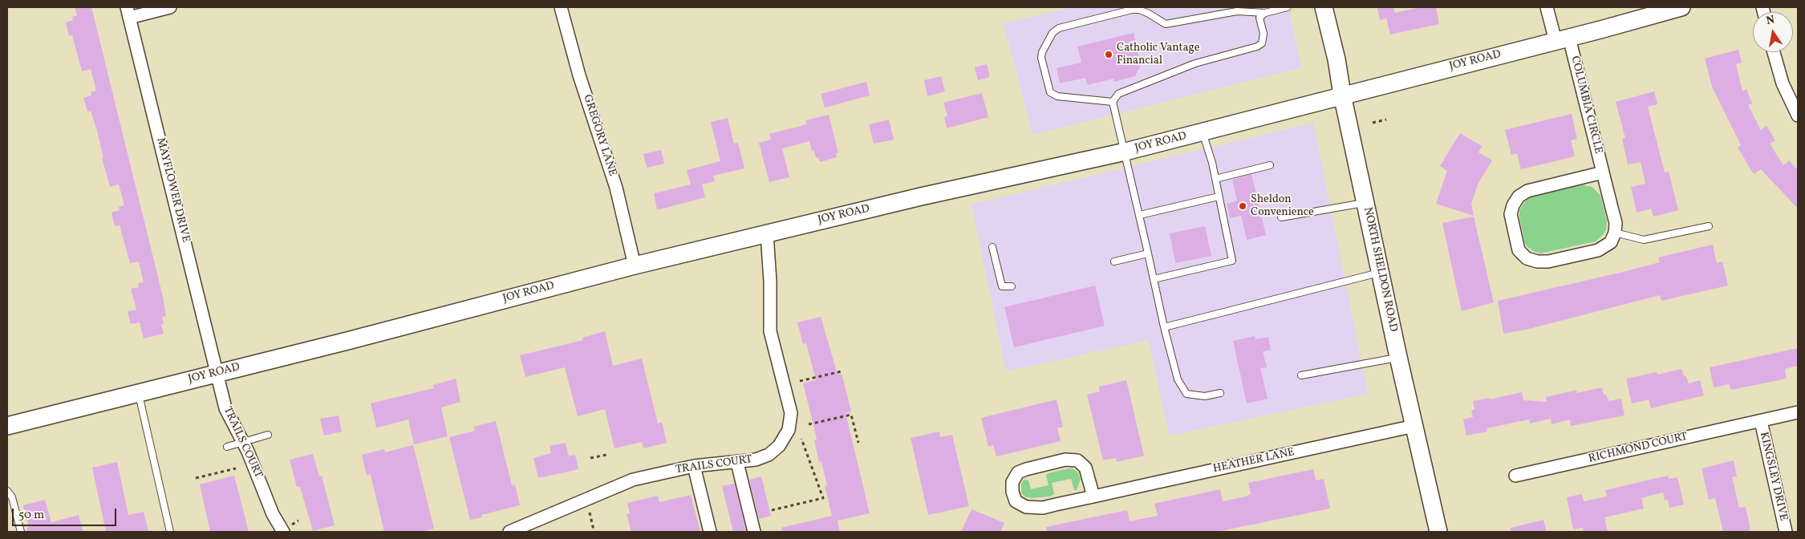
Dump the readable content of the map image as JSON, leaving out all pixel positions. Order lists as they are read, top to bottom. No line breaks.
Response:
{"streets":{"street":["JOY ROAD","COLUMBIA CIRCLE","GREGORY LANE","MAYFLOWER DRIVE","NORTH SHELDON ROAD","TRAILS COURT","RICHMOND COURT","HEATHER LANE","KINGSLEY DRIVE"]},"crossings":[["JOY ROAD","COLUMBIA CIRCLE"],["JOY ROAD","GREGORY LANE"],["JOY ROAD","MAYFLOWER DRIVE"],["JOY ROAD","NORTH SHELDON ROAD"],["JOY ROAD","TRAILS COURT"],["MAYFLOWER DRIVE","TRAILS COURT"],["NORTH SHELDON ROAD","HEATHER LANE"],["RICHMOND COURT","KINGSLEY DRIVE"]],"places":["Catholic Vantage Financial","Sheldon Convenience"],"scale_bar":"50 m","north":"top"}
